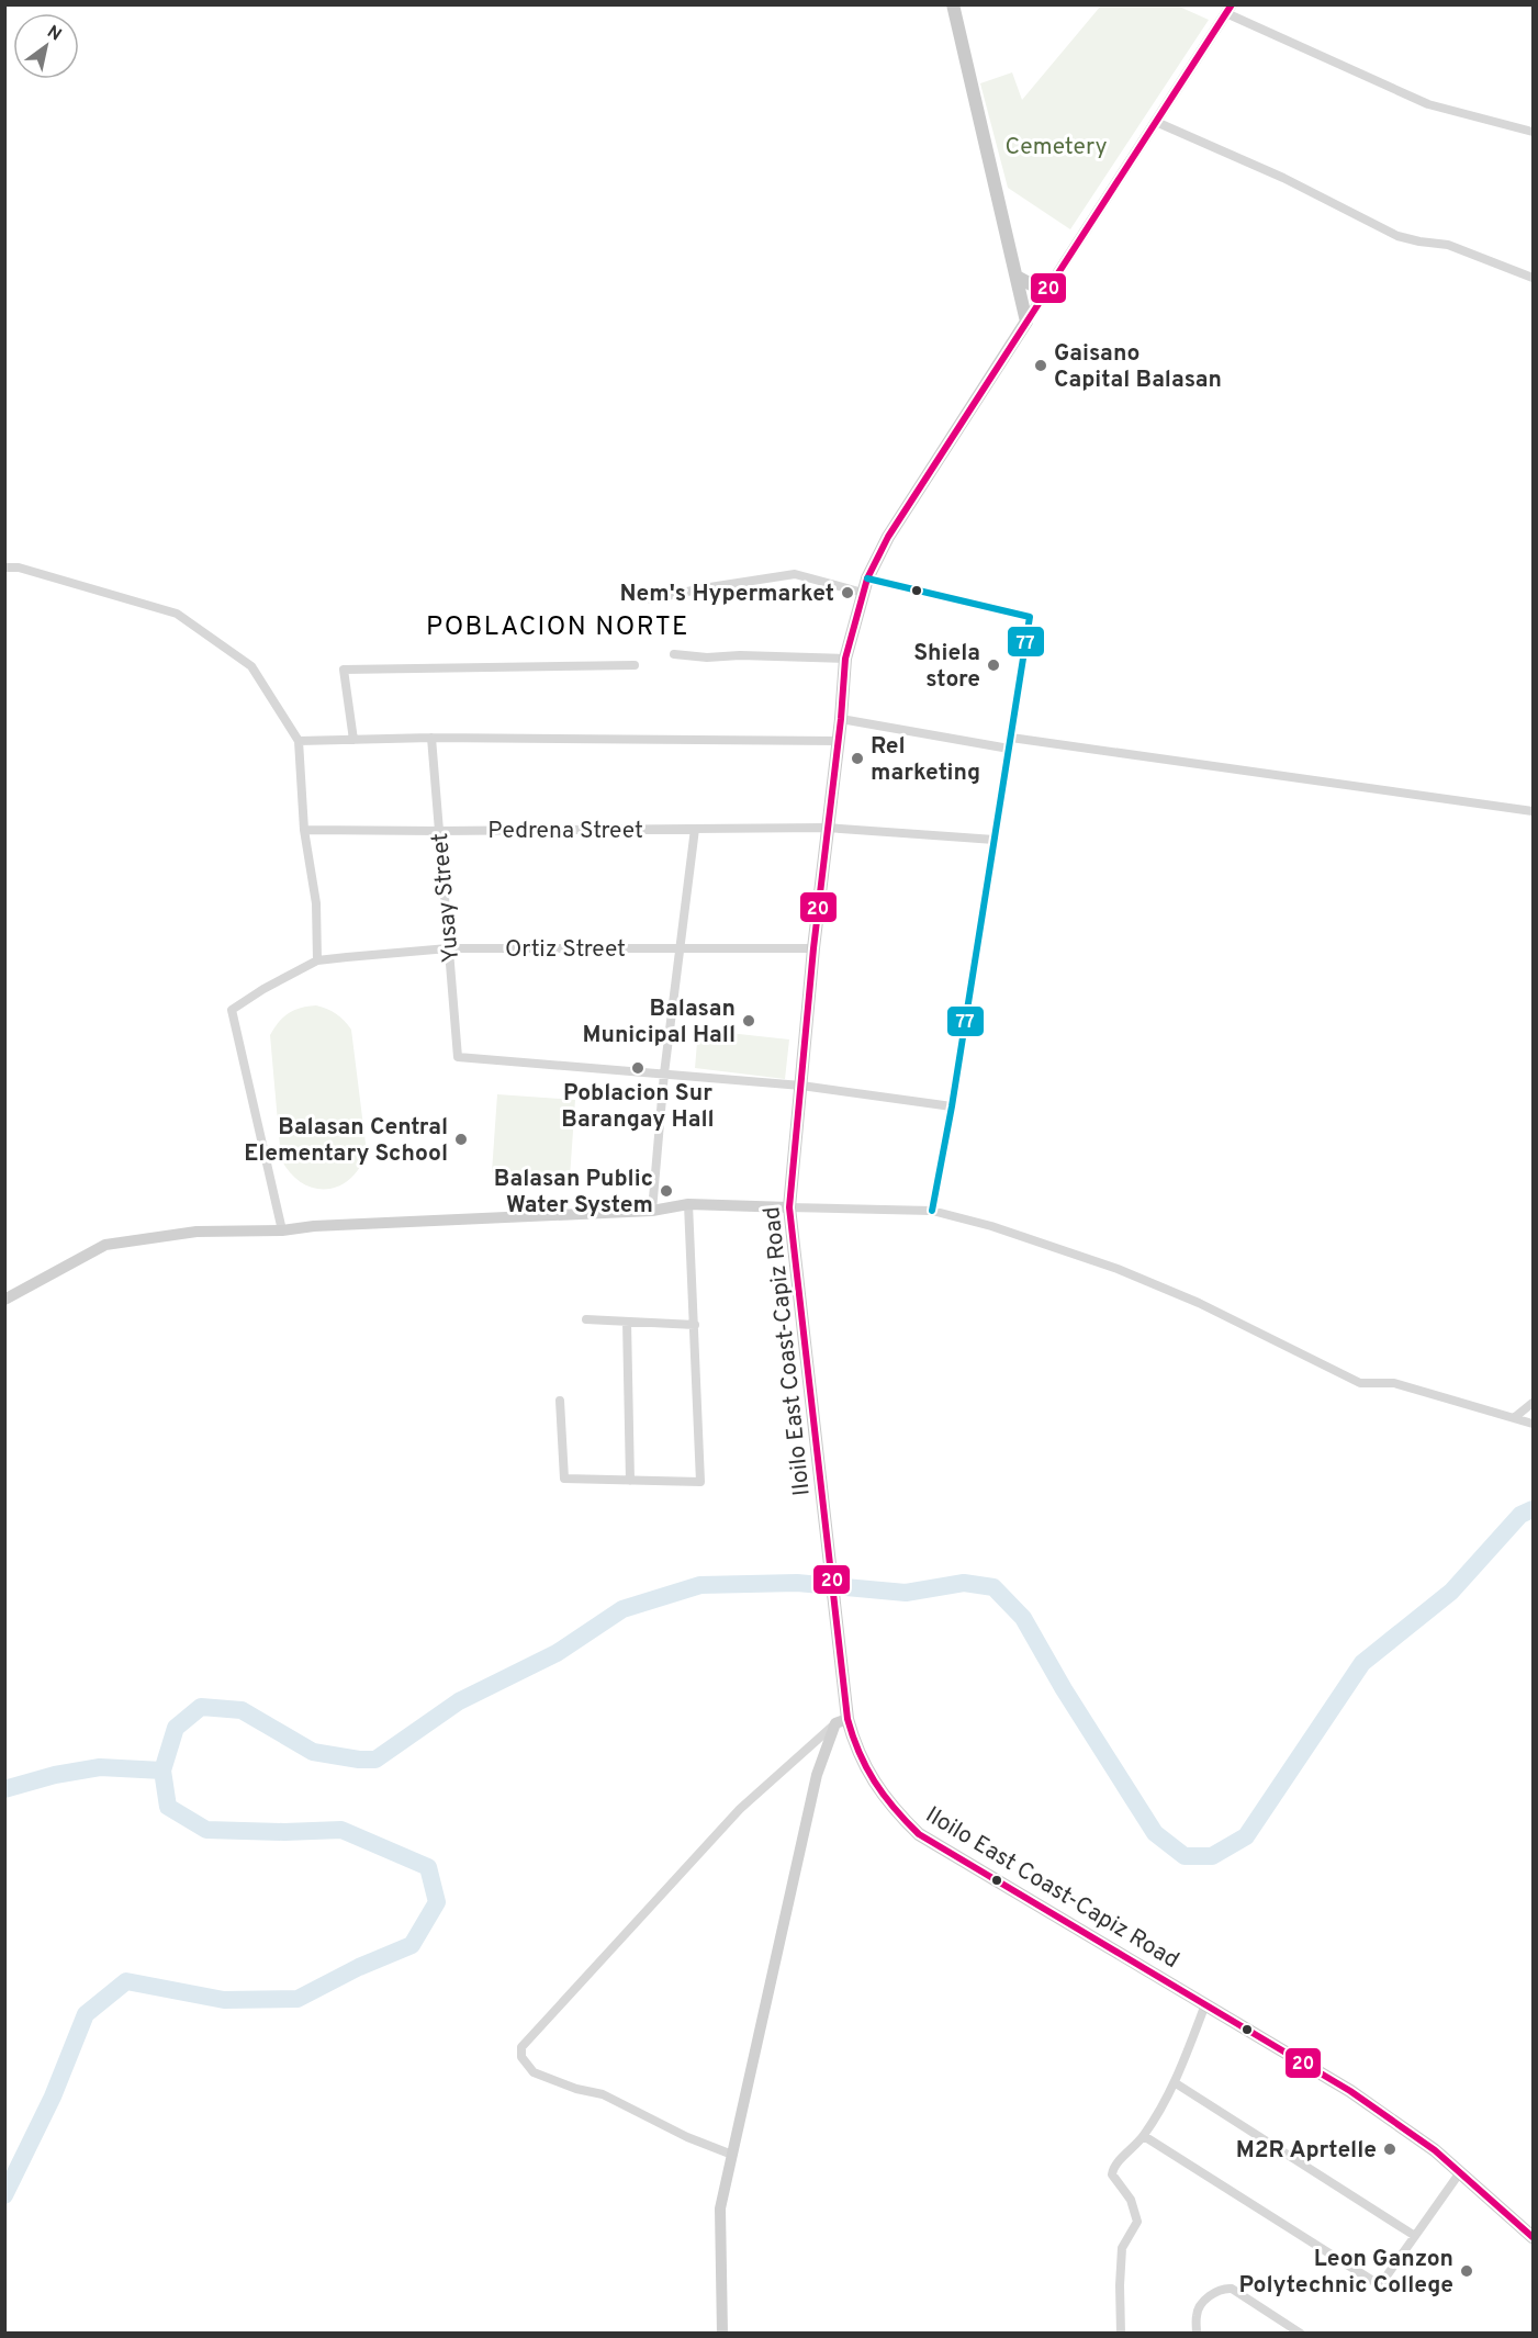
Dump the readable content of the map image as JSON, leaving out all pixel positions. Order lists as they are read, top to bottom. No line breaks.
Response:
{"streets":{"main road":["Iloilo East Coast-Capiz Road"],"street":["Pedrena Street","Yusay Street","Ortiz Street"]},"crossings":[["Pedrena Street","Yusay Street"],["Pedrena Street","Iloilo East Coast-Capiz Road"],["Yusay Street","Ortiz Street"],["Ortiz Street","Iloilo East Coast-Capiz Road"]],"districts":["POBLACION NORTE"],"parks":["Cemetery"],"places":["Gaisano Capital Balasan","Nem's Hypermarket","Shiela store","Rel marketing","Balasan Municipal Hall","Poblacion Sur Barangay Hall","Balasan Central Elementary School","Balasan Public Water System","M2R Aprtelle","Leon Ganzon Polytechnic College"],"lines":["transit line 20","transit line 77"],"north":"top right"}
